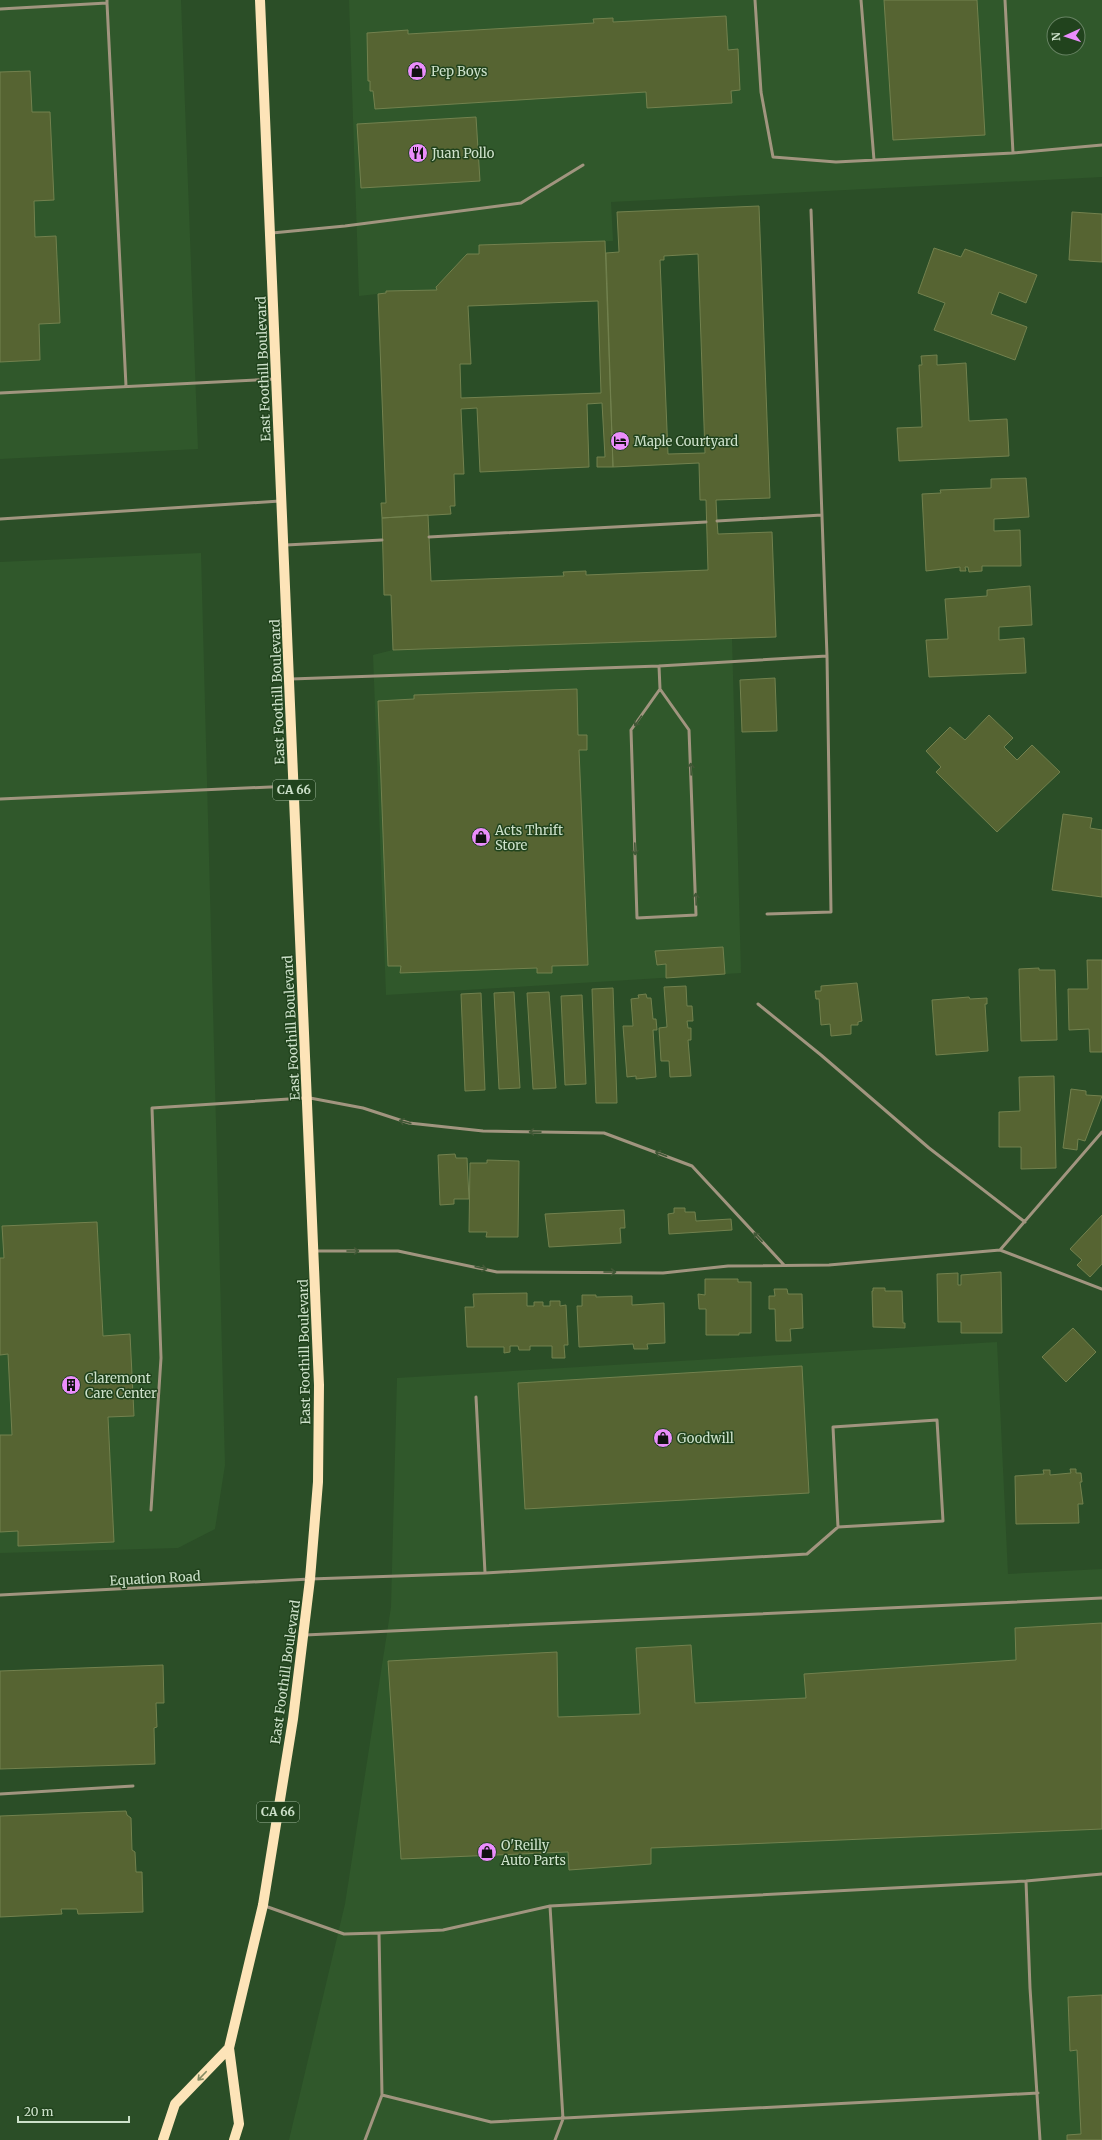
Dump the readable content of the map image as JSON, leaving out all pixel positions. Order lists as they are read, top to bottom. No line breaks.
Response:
{"streets":{"main road":["East Foothill Boulevard","CA 66"],"lane":["Equation Road"]},"crossings":[["East Foothill Boulevard","Equation Road"]],"places":{"shop":["Pep Boys","Acts Thrift Store","Goodwill","O'Reilly Auto Parts"],"restaurant":["Juan Pollo"],"hotel":["Maple Courtyard"],"building":["Claremont Care Center"]},"scale_bar":"20 m","north":"left"}
